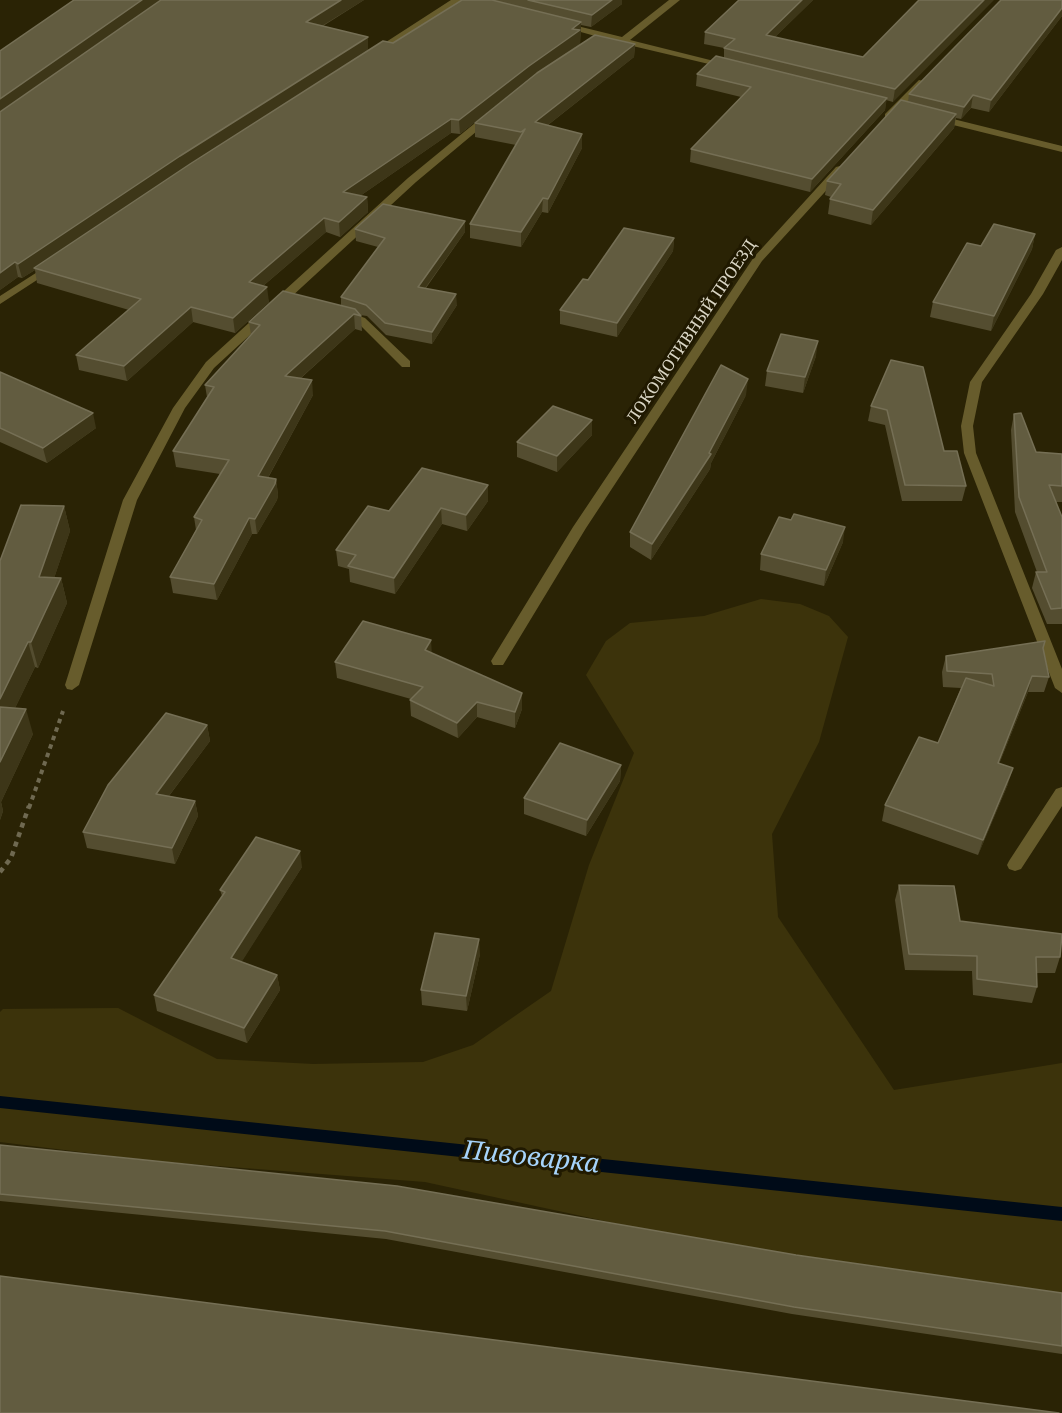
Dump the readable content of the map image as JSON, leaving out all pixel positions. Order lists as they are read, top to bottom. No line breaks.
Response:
{"streets":{"street":["ЛОКОМОТИВНЫЙ ПРОЕЗД"]},"water":["Пивоварка"]}
